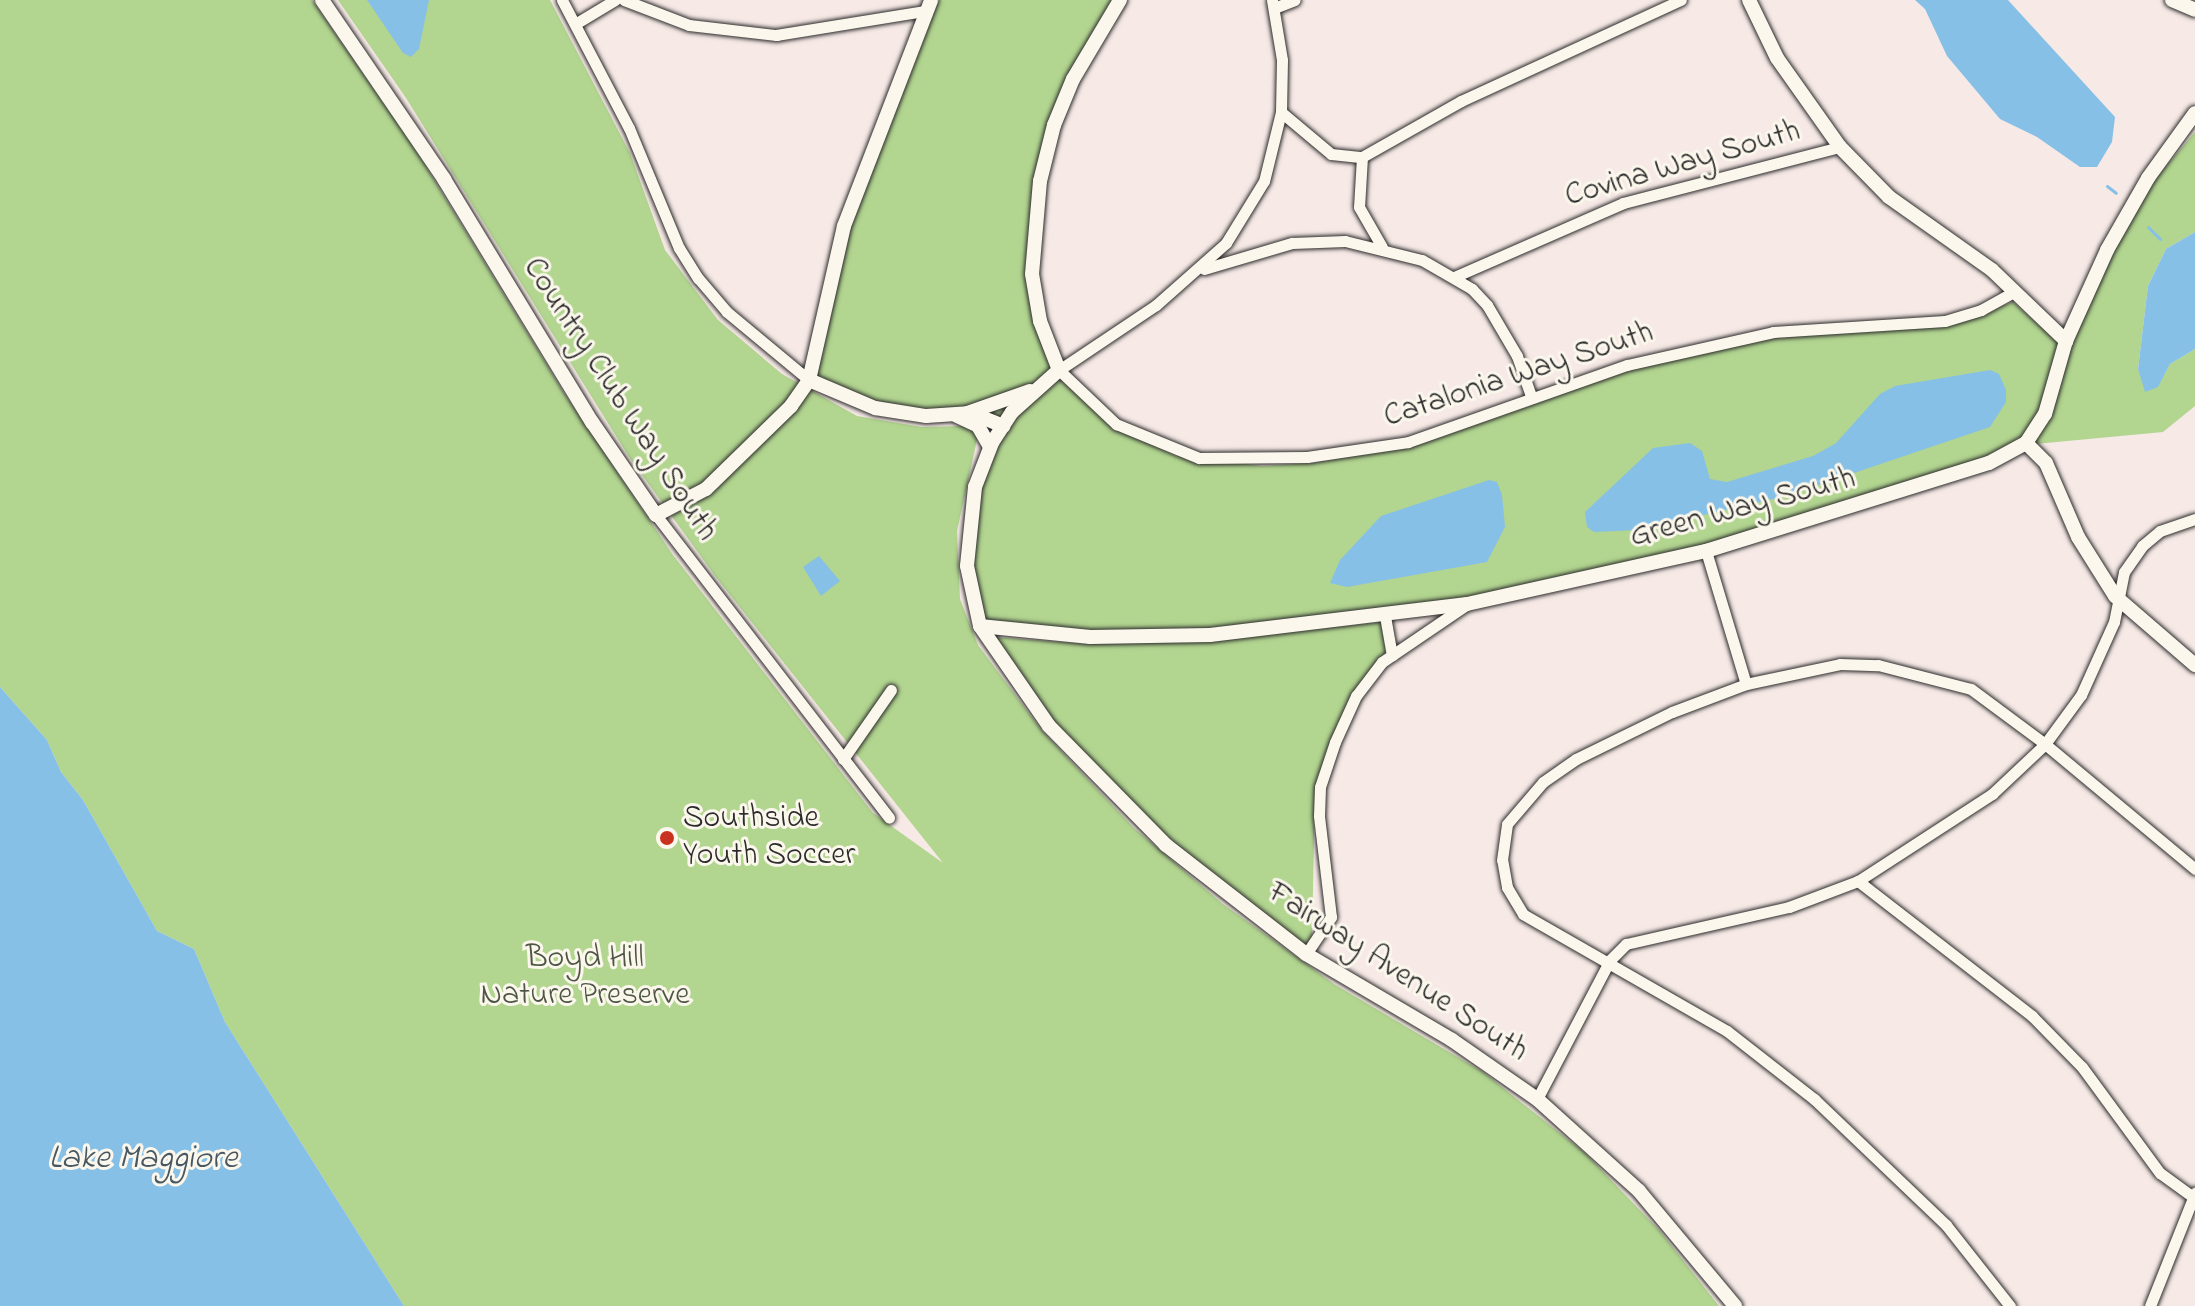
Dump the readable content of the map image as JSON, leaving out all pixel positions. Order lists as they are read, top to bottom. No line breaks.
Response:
{"streets":{"street":["Covina Way South","Catalonia Way South","Country Club Way South","Green Way South","Fairway Avenue South"]},"crossings":[["Catalonia Way South","Fairway Avenue South"],["Green Way South","Fairway Avenue South"]],"water":["Lake Maggiore"],"parks":["Boyd Hill Nature Preserve"],"places":["Southside Youth Soccer"]}
